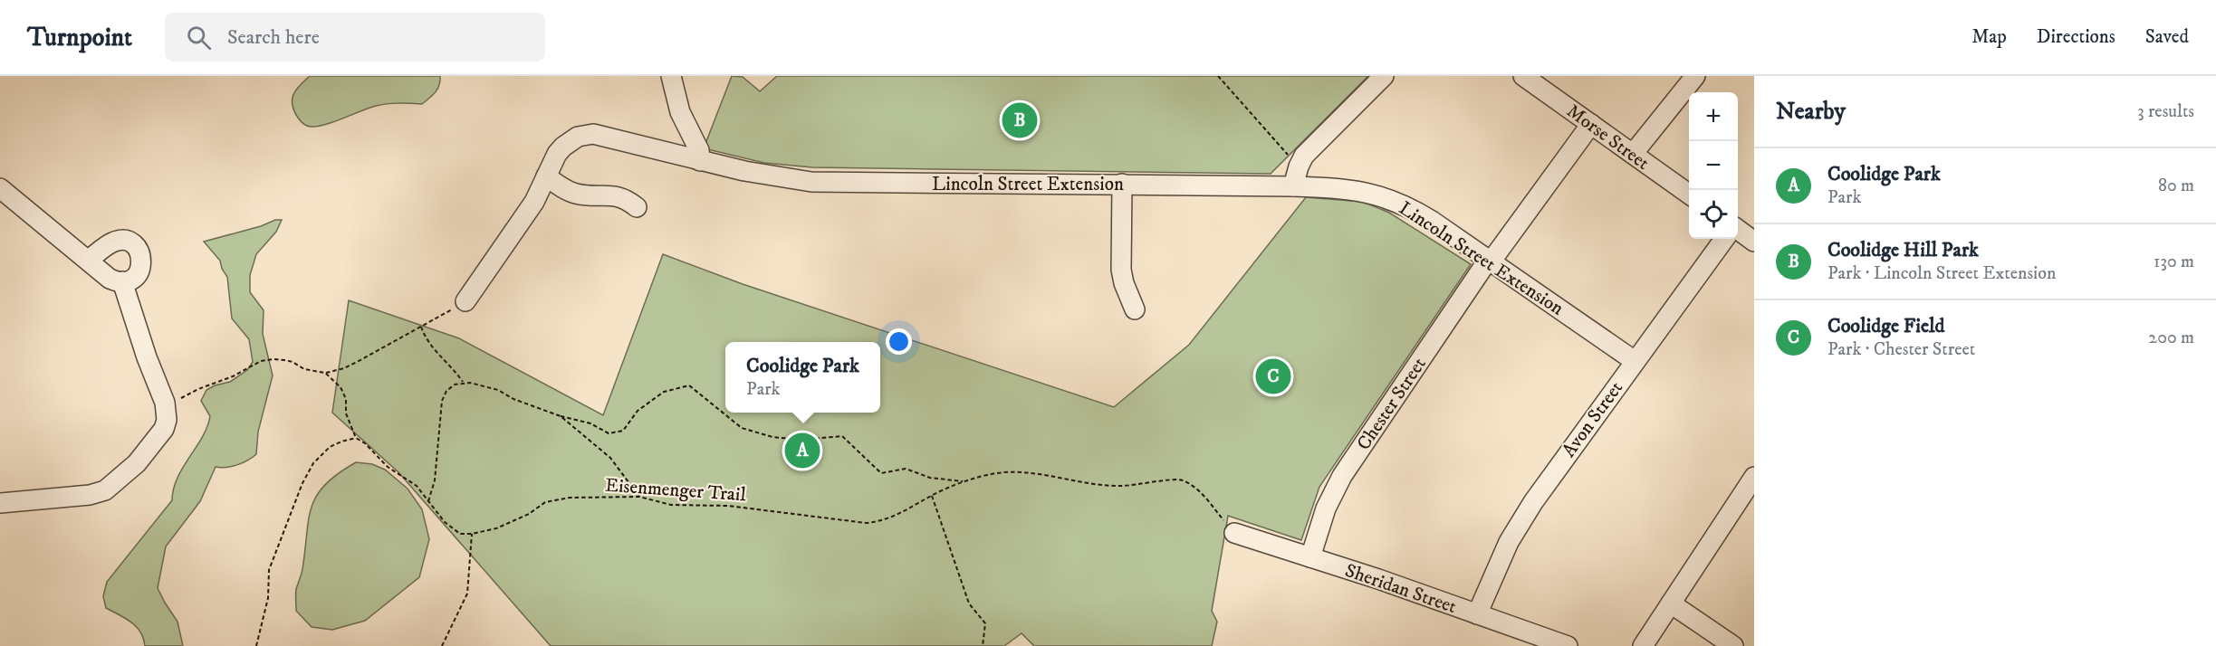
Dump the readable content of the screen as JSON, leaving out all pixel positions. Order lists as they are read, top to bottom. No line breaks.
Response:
{"streets":{"street":["Morse Street","Lincoln Street Extension","Chester Street","Avon Street","Sheridan Street"],"path":["Eisenmenger Trail"]},"crossings":[["Morse Street","Chester Street"],["Lincoln Street Extension","Chester Street"],["Lincoln Street Extension","Avon Street"],["Chester Street","Sheridan Street"],["Avon Street","Sheridan Street"],["Eisenmenger Trail","Sheridan Street"]],"page":{"header":"Turnpoint","search":"Search here","nav":["Map","Directions","Saved"],"heading":["Nearby","3 results"],"map_buttons":["+","−"],"pins":["B","C","A"],"list":[{"mark":"A","name":"Coolidge Park","note":"Park","value":"80 m"},{"mark":"B","name":"Coolidge Hill Park","note":"Park · Lincoln Street Extension","value":"130 m"},{"mark":"C","name":"Coolidge Field","note":"Park · Chester Street","value":"200 m"}],"popup":["Coolidge Park","Park"]}}
